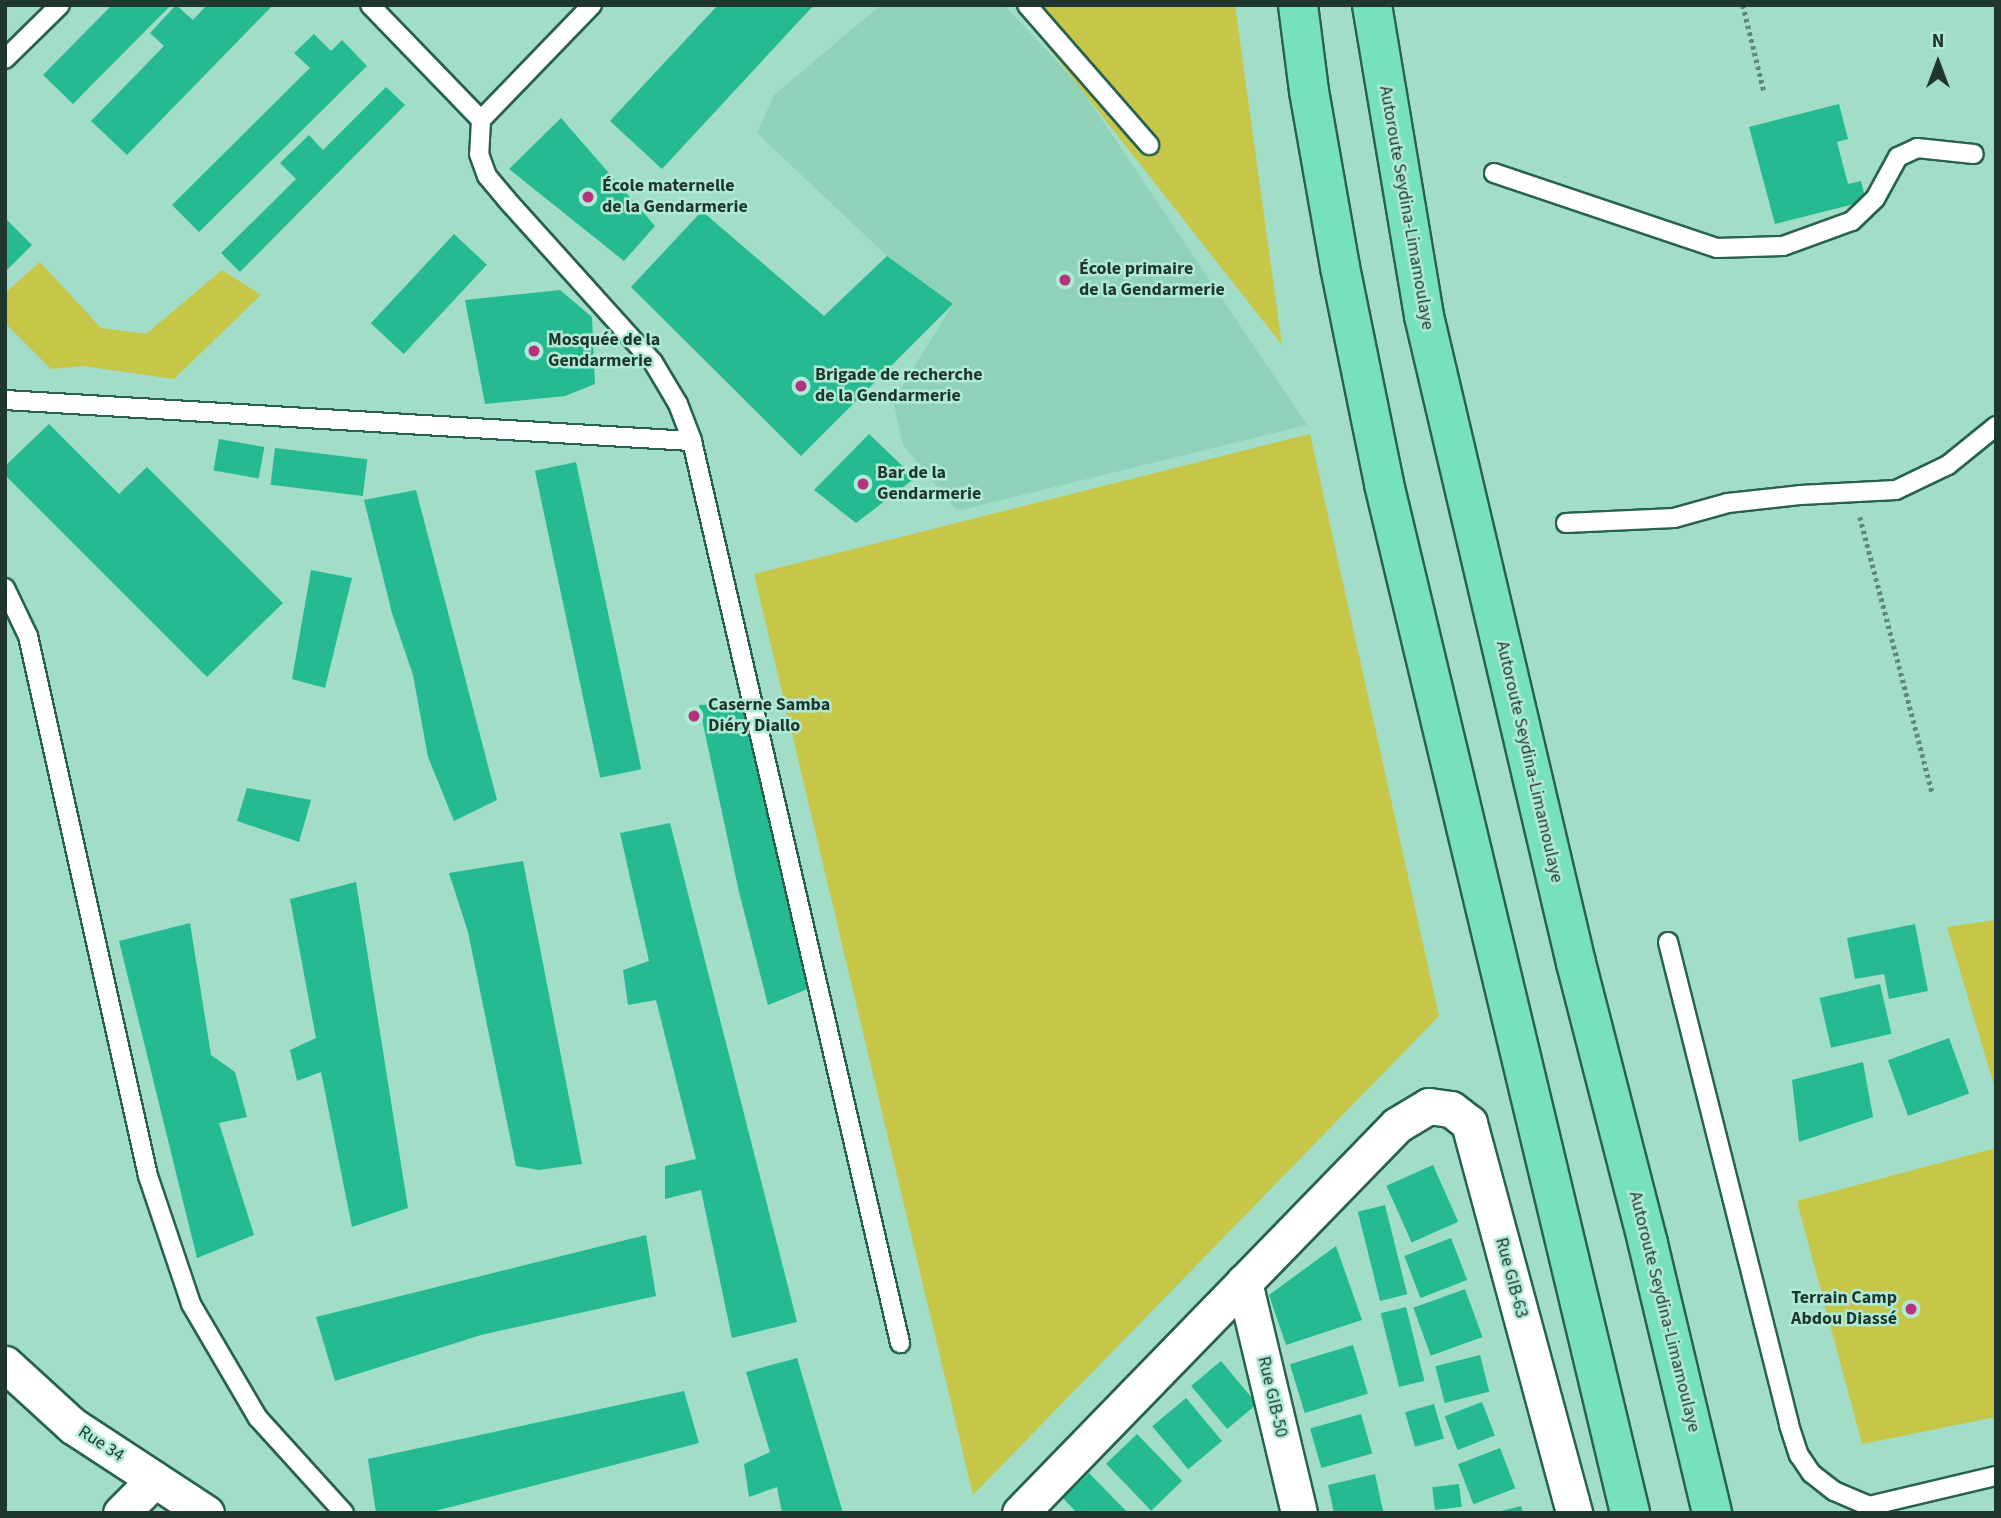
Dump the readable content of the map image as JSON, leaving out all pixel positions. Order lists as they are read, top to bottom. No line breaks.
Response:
{"streets":{"highway":["Autoroute Seydina-Limamoulaye"],"street":["Rue GIB-63","Rue GIB-50","Rue 34"]},"crossings":[["Rue GIB-63","Rue GIB-50"]],"places":["École maternelle de la Gendarmerie","École primaire de la Gendarmerie","Mosquée de la Gendarmerie","Brigade de recherche de la Gendarmerie","Bar de la Gendarmerie","Caserne Samba Diéry Diallo","Terrain Camp Abdou Diassé"],"north":"top"}
